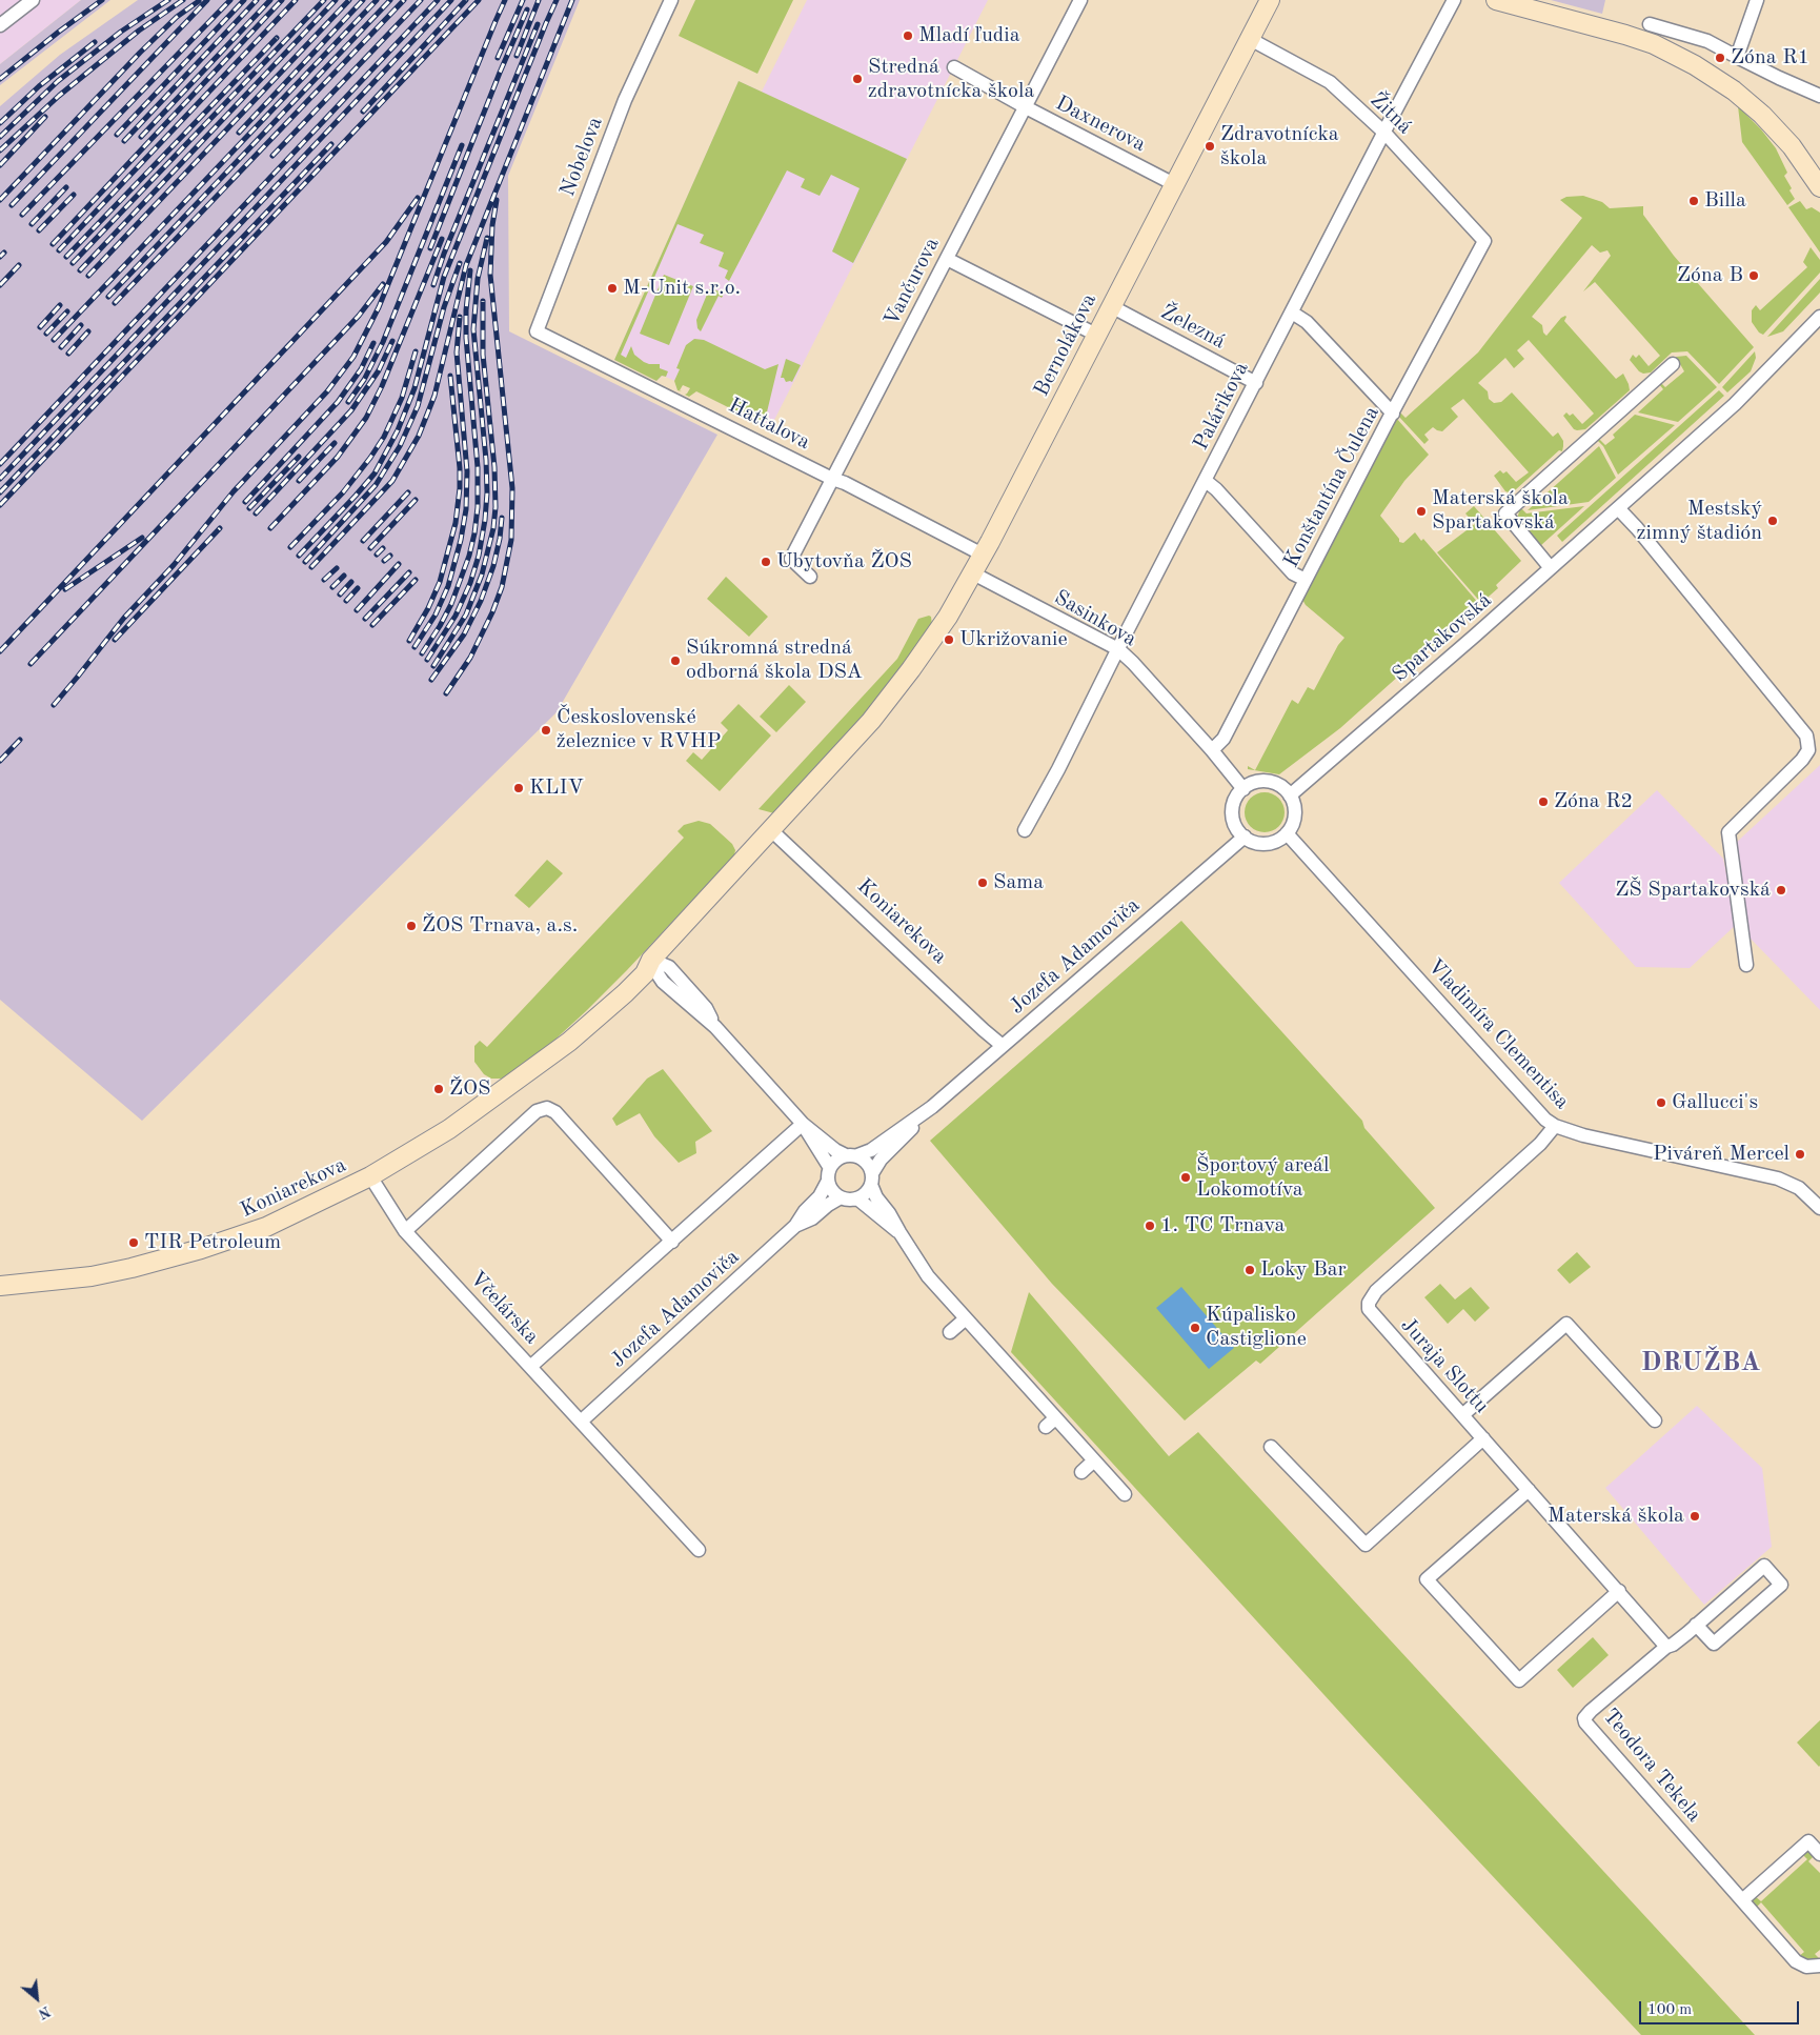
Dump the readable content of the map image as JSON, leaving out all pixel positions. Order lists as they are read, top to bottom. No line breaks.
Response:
{"streets":{"street":["Žitná","Daxnerova","Nobelova","Vančurova","Železná","Bernolákova","Palárikova","Hattalova","Konštantína Čulena","Sasinkova","Spartakovská","Koniarekova","Jozefa Adamoviča","Vladimíra Clementisa","Včelárska","Juraja Slottu","Teodora Tekela"]},"crossings":[["Žitná","Bernolákova"],["Žitná","Palárikova"],["Žitná","Konštantína Čulena"],["Daxnerova","Vančurova"],["Daxnerova","Bernolákova"],["Nobelova","Hattalova"],["Vančurova","Hattalova"],["Železná","Bernolákova"],["Železná","Palárikova"],["Bernolákova","Hattalova"],["Bernolákova","Sasinkova"],["Bernolákova","Koniarekova"],["Palárikova","Sasinkova"],["Konštantína Čulena","Sasinkova"],["Sasinkova","Spartakovská"],["Sasinkova","Jozefa Adamoviča"],["Sasinkova","Vladimíra Clementisa"],["Spartakovská","Jozefa Adamoviča"],["Spartakovská","Vladimíra Clementisa"],["Koniarekova","Jozefa Adamoviča"],["Koniarekova","Včelárska"],["Jozefa Adamoviča","Vladimíra Clementisa"],["Vladimíra Clementisa","Juraja Slottu"],["Juraja Slottu","Teodora Tekela"]],"districts":["DRUŽBA"],"places":["Mladí ľudia","Zóna R1","Stredná zdravotnícka škola","Zdravotnícka škola","Billa","Zóna B","M-Unit s.r.o.","Materská škola Spartakovská","Mestský zimný štadión","Ubytovňa ŽOS","Ukrižovanie","Súkromná stredná odborná škola DSA","Československé železnice v RVHP","KLIV","Zóna R2","Sama","ZŠ Spartakovská","ŽOS Trnava, a.s.","ŽOS","Gallucci's","Piváreň Mercel","Športový areál Lokomotíva","1. TC Trnava","TIR Petroleum","Loky Bar","Kúpalisko Castiglione","Materská škola"],"scale_bar":"100 m","north":"bottom right"}
